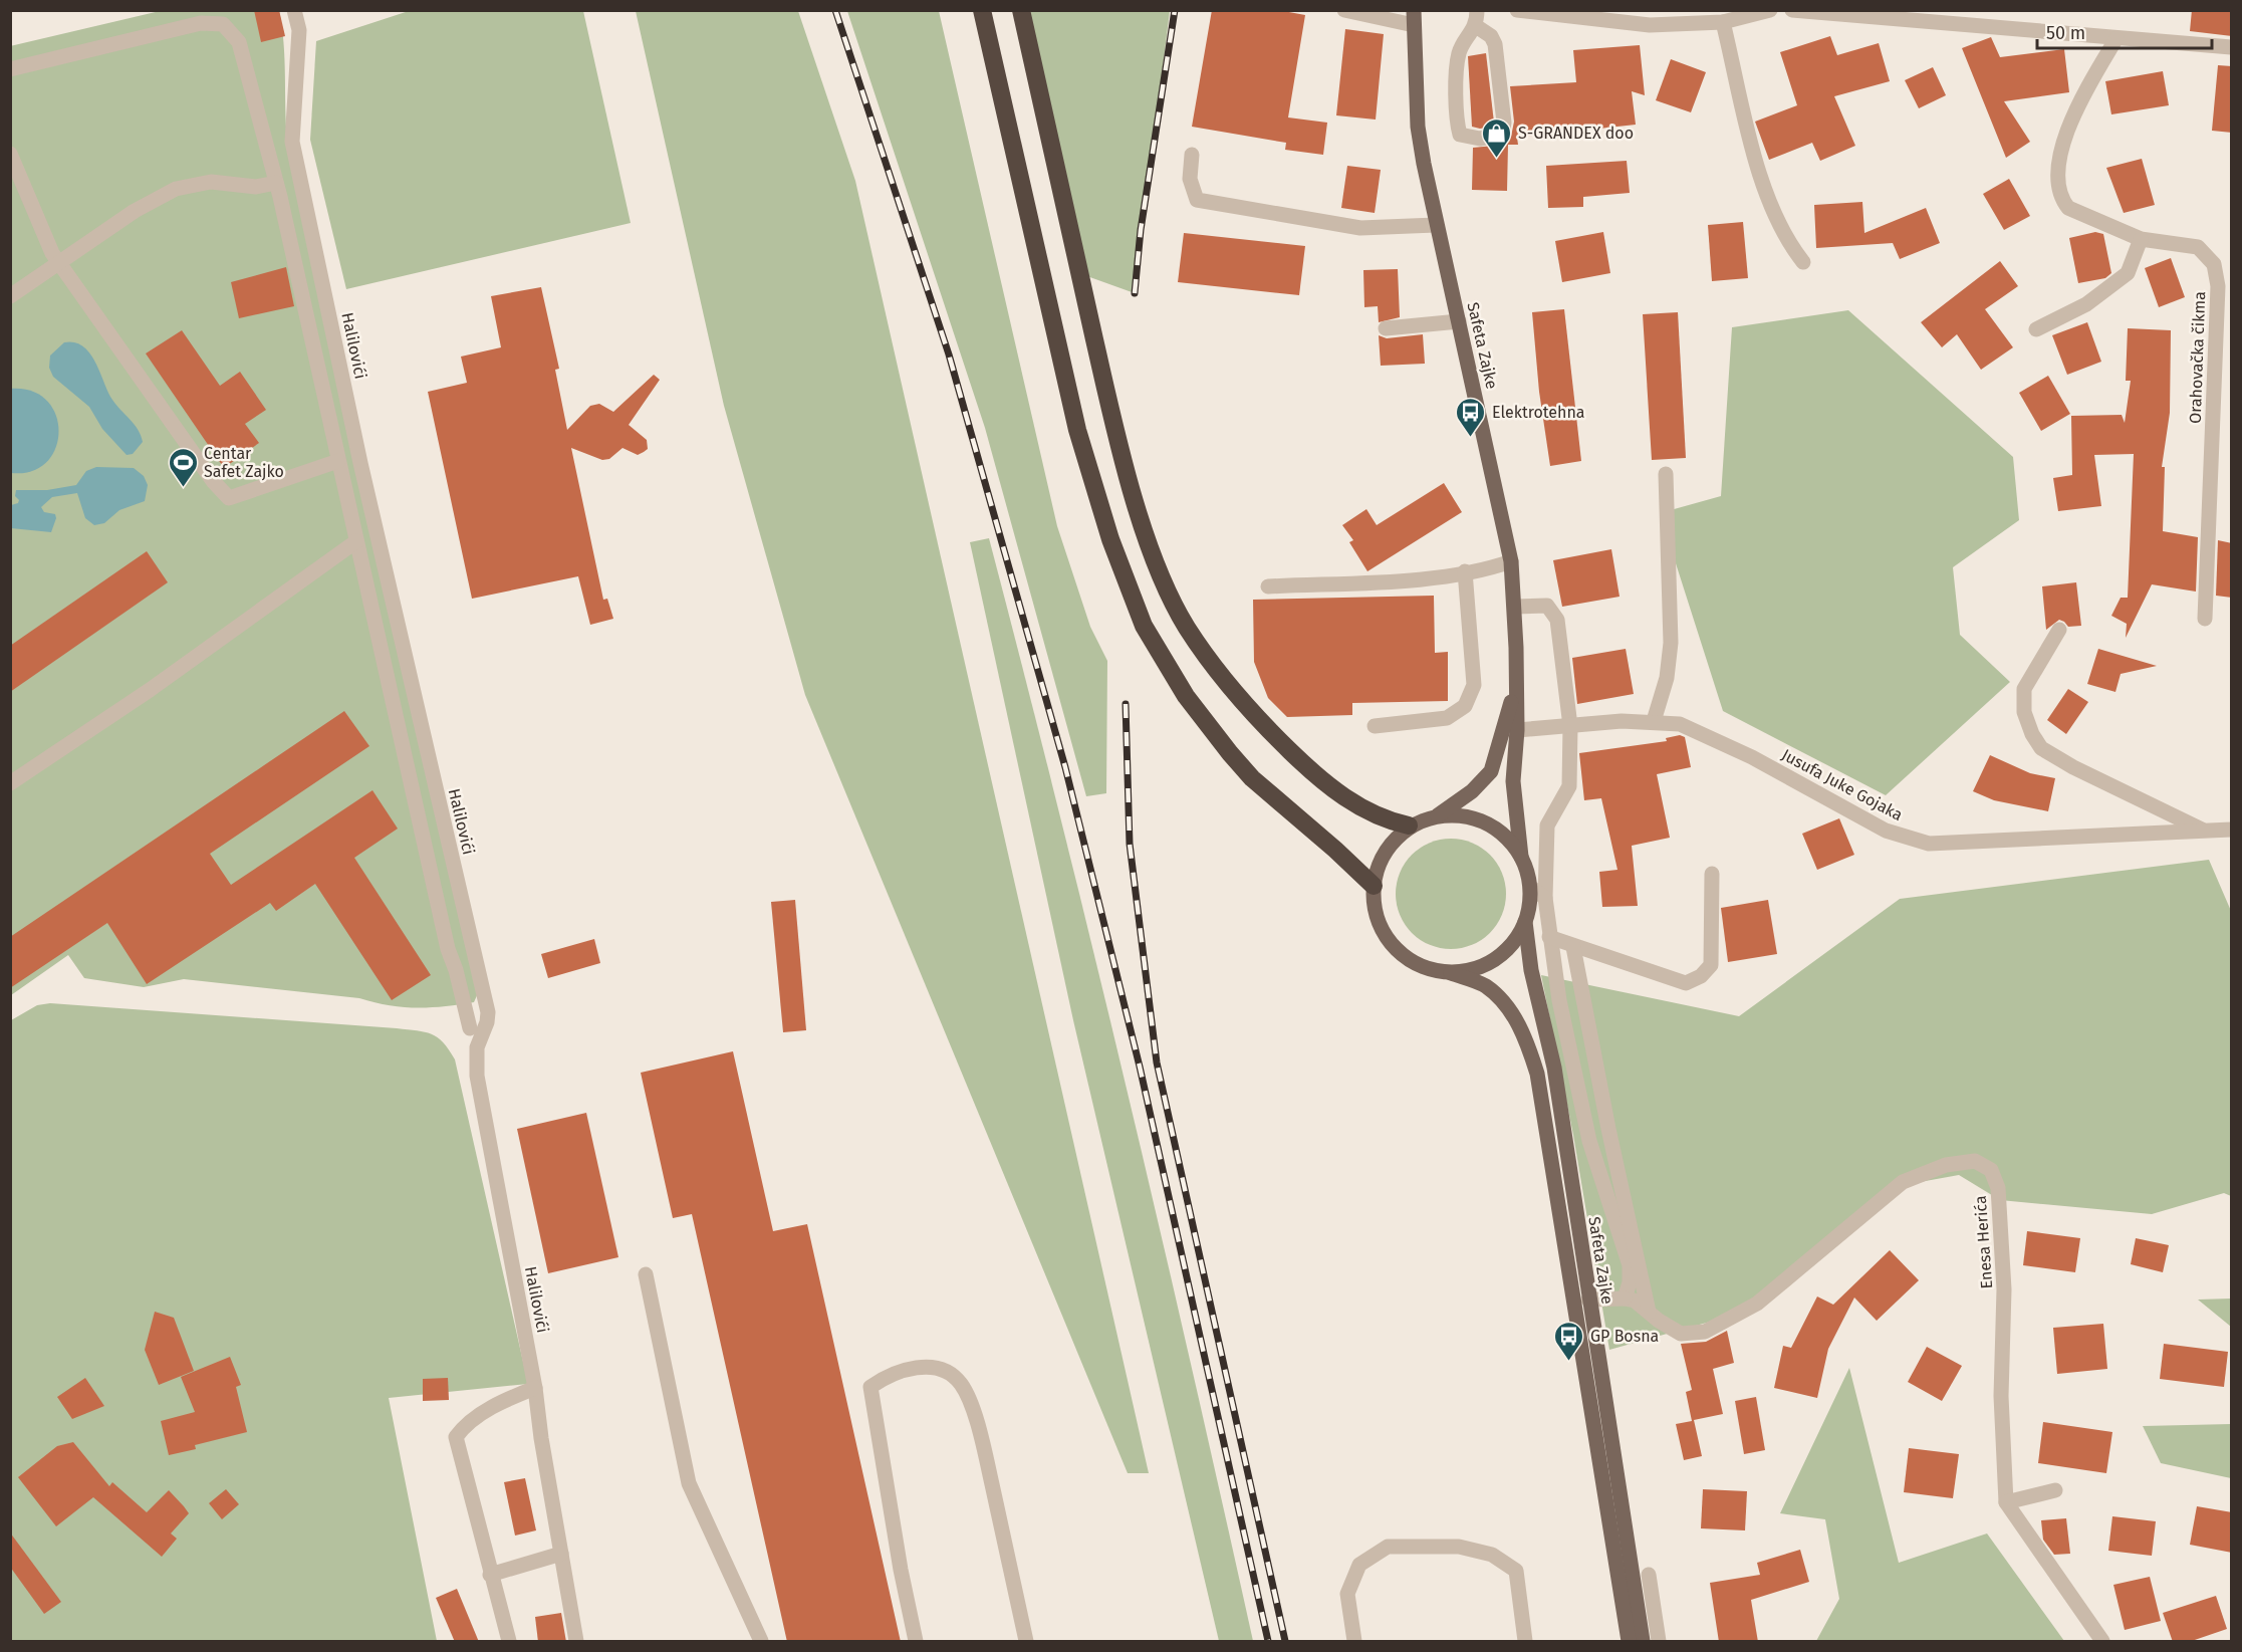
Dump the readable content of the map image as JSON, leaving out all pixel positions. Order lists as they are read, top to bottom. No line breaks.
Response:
{"streets":{"main road":["Safeta Zajke"],"street":["Halilovići","Orahovačka čikma","Jusufa Juke Gojaka","Enesa Herića"]},"crossings":[["Safeta Zajke","Jusufa Juke Gojaka"]],"places":{"shop":["S-GRANDEX doo"],"bus stop":["Elektrotehna","GP Bosna"],"sports":["Centar Safet Zajko"]},"scale_bar":"50 m"}
